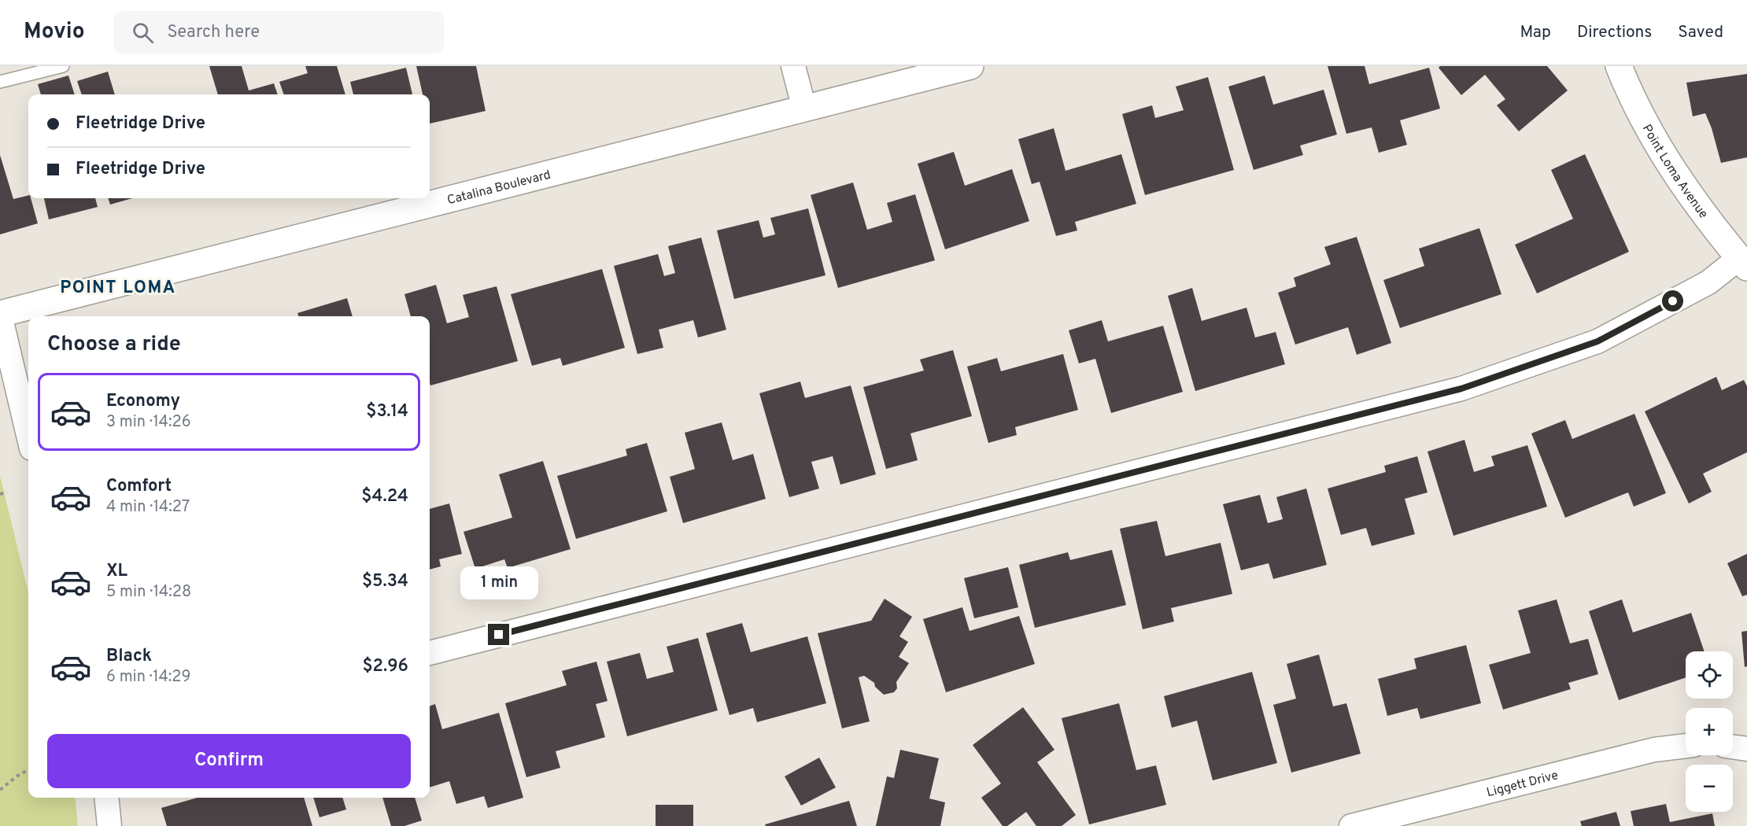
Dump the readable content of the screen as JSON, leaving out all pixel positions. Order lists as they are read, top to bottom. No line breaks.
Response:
{"streets":{"main road":["Point Loma Avenue","Catalina Boulevard"],"street":["Liggett Drive"]},"districts":["POINT LOMA"],"page":{"header":"Movio","search":"Search here","nav":["Map","Directions","Saved"],"banner":["Fleetridge Drive","Fleetridge Drive"],"heading":"Choose a ride","list":[{"name":"Economy","note":"3 min · 14:26","value":"$3.14"},{"name":"Comfort","note":"4 min · 14:27","value":"$4.24"},{"name":"XL","note":"5 min · 14:28","value":"$5.34"},{"name":"Black","note":"6 min · 14:29","value":"$2.96"}],"bubble":"1 min","map_buttons":["+","−"],"buttons":"Confirm"}}
